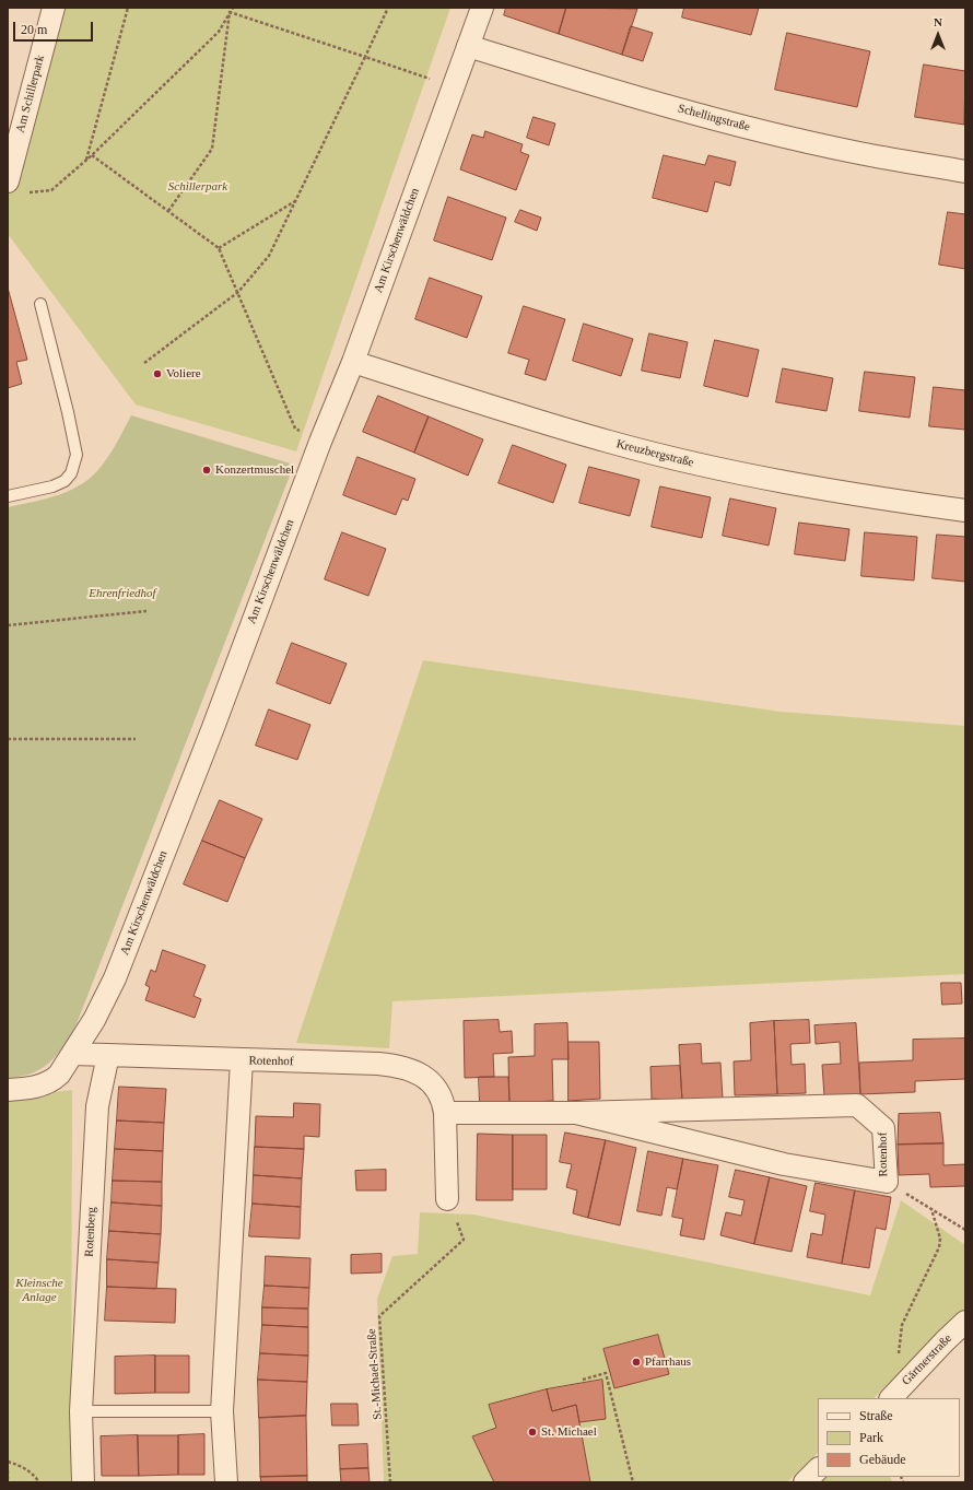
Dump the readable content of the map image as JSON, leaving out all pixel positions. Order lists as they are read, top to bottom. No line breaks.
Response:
{"streets":{"street":["Am Schillerpark","Schellingstraße","Am Kirschenwäldchen","Kreuzbergstraße","Rotenhof","Rotenberg","Gärtnerstraße"],"path":["St.-Michael-Straße"]},"crossings":[["Schellingstraße","Am Kirschenwäldchen"],["Am Kirschenwäldchen","Kreuzbergstraße"],["Am Kirschenwäldchen","Rotenhof"],["Rotenhof","Rotenberg"],["Rotenhof","St.-Michael-Straße"]],"parks":["Schillerpark","Ehrenfriedhof","Kleinsche Anlage"],"places":["Voliere","Konzertmuschel","Pfarrhaus","St. Michael"],"legend":["Straße","Park","Gebäude"],"scale_bar":"20 m","north":"top"}
